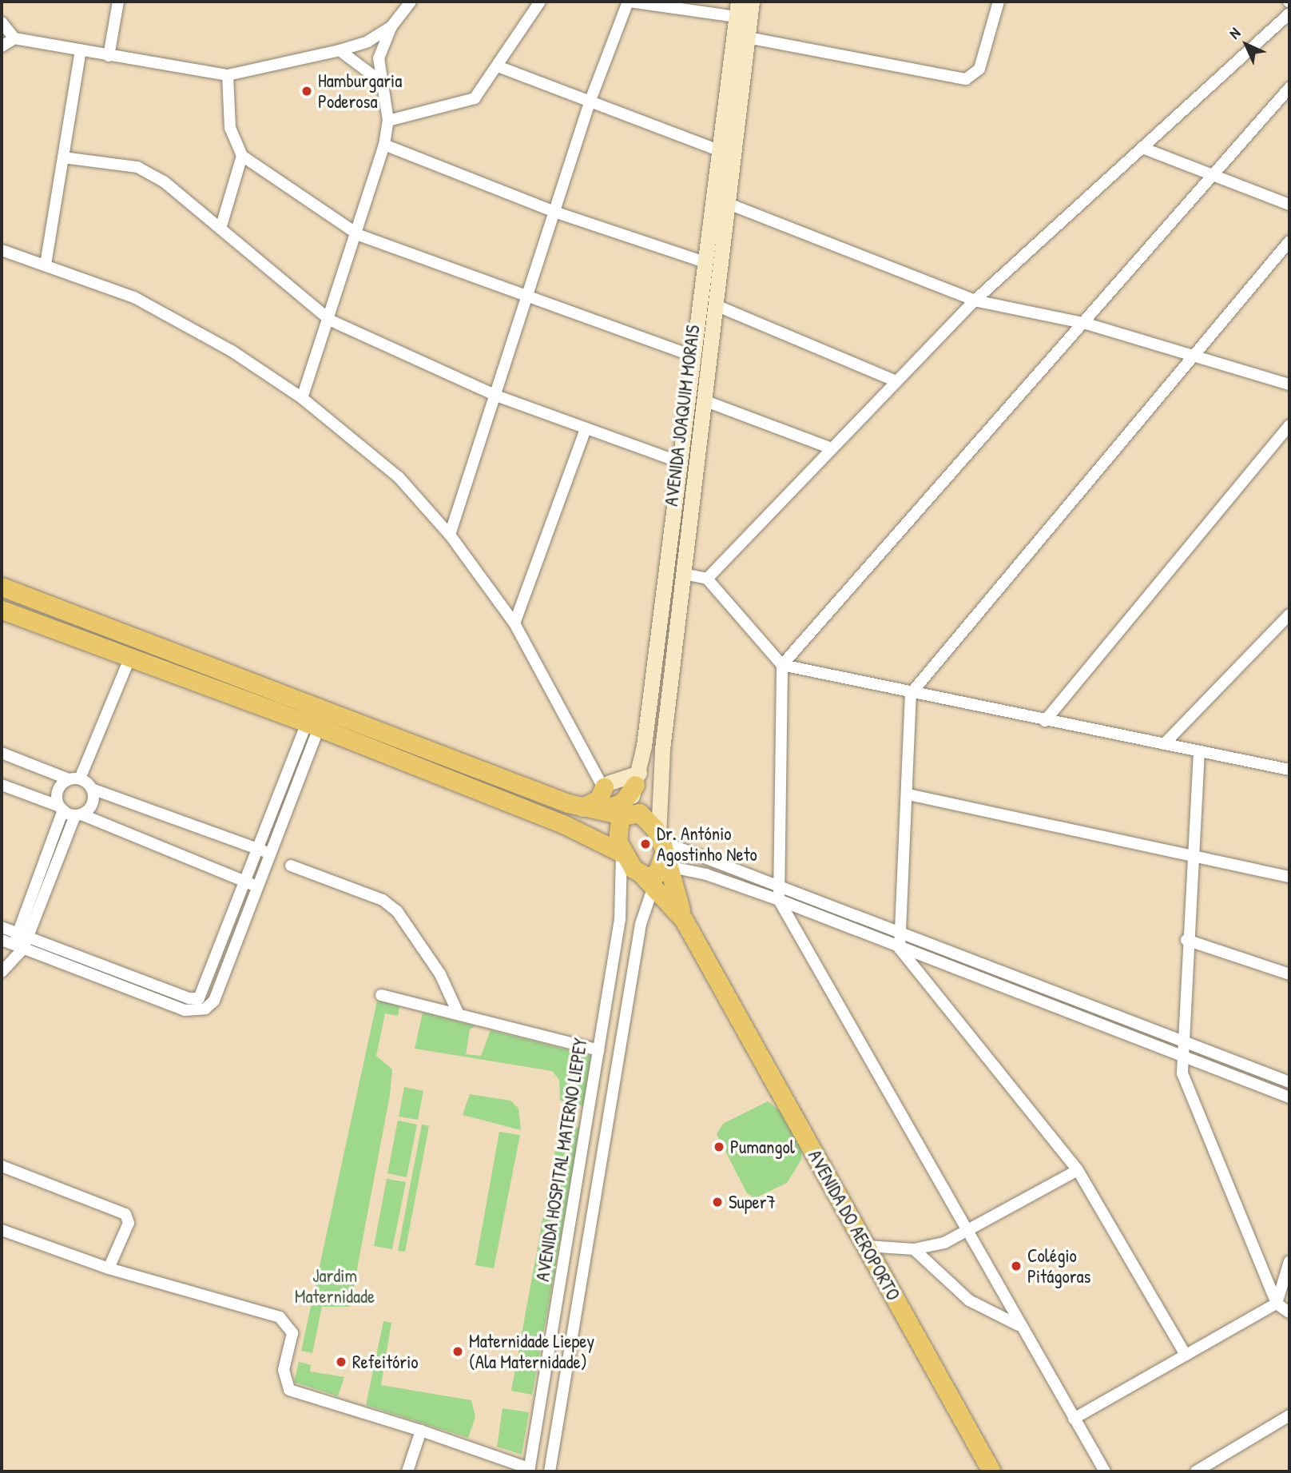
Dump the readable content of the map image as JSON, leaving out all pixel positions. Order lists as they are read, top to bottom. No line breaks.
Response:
{"streets":{"main road":["AVENIDA DO AEROPORTO"],"street":["AVENIDA JOAQUIM MORAIS","AVENIDA HOSPITAL MATERNO LIEPEY"]},"crossings":[["AVENIDA JOAQUIM MORAIS","AVENIDA DO AEROPORTO"]],"parks":["Jardim Maternidade"],"places":["Hamburgaria Poderosa","Dr. António Agostinho Neto","Pumangol","Super7","Colégio Pitágoras","Maternidade Liepey (Ala Maternidade)","Refeitório"],"north":"top left"}
